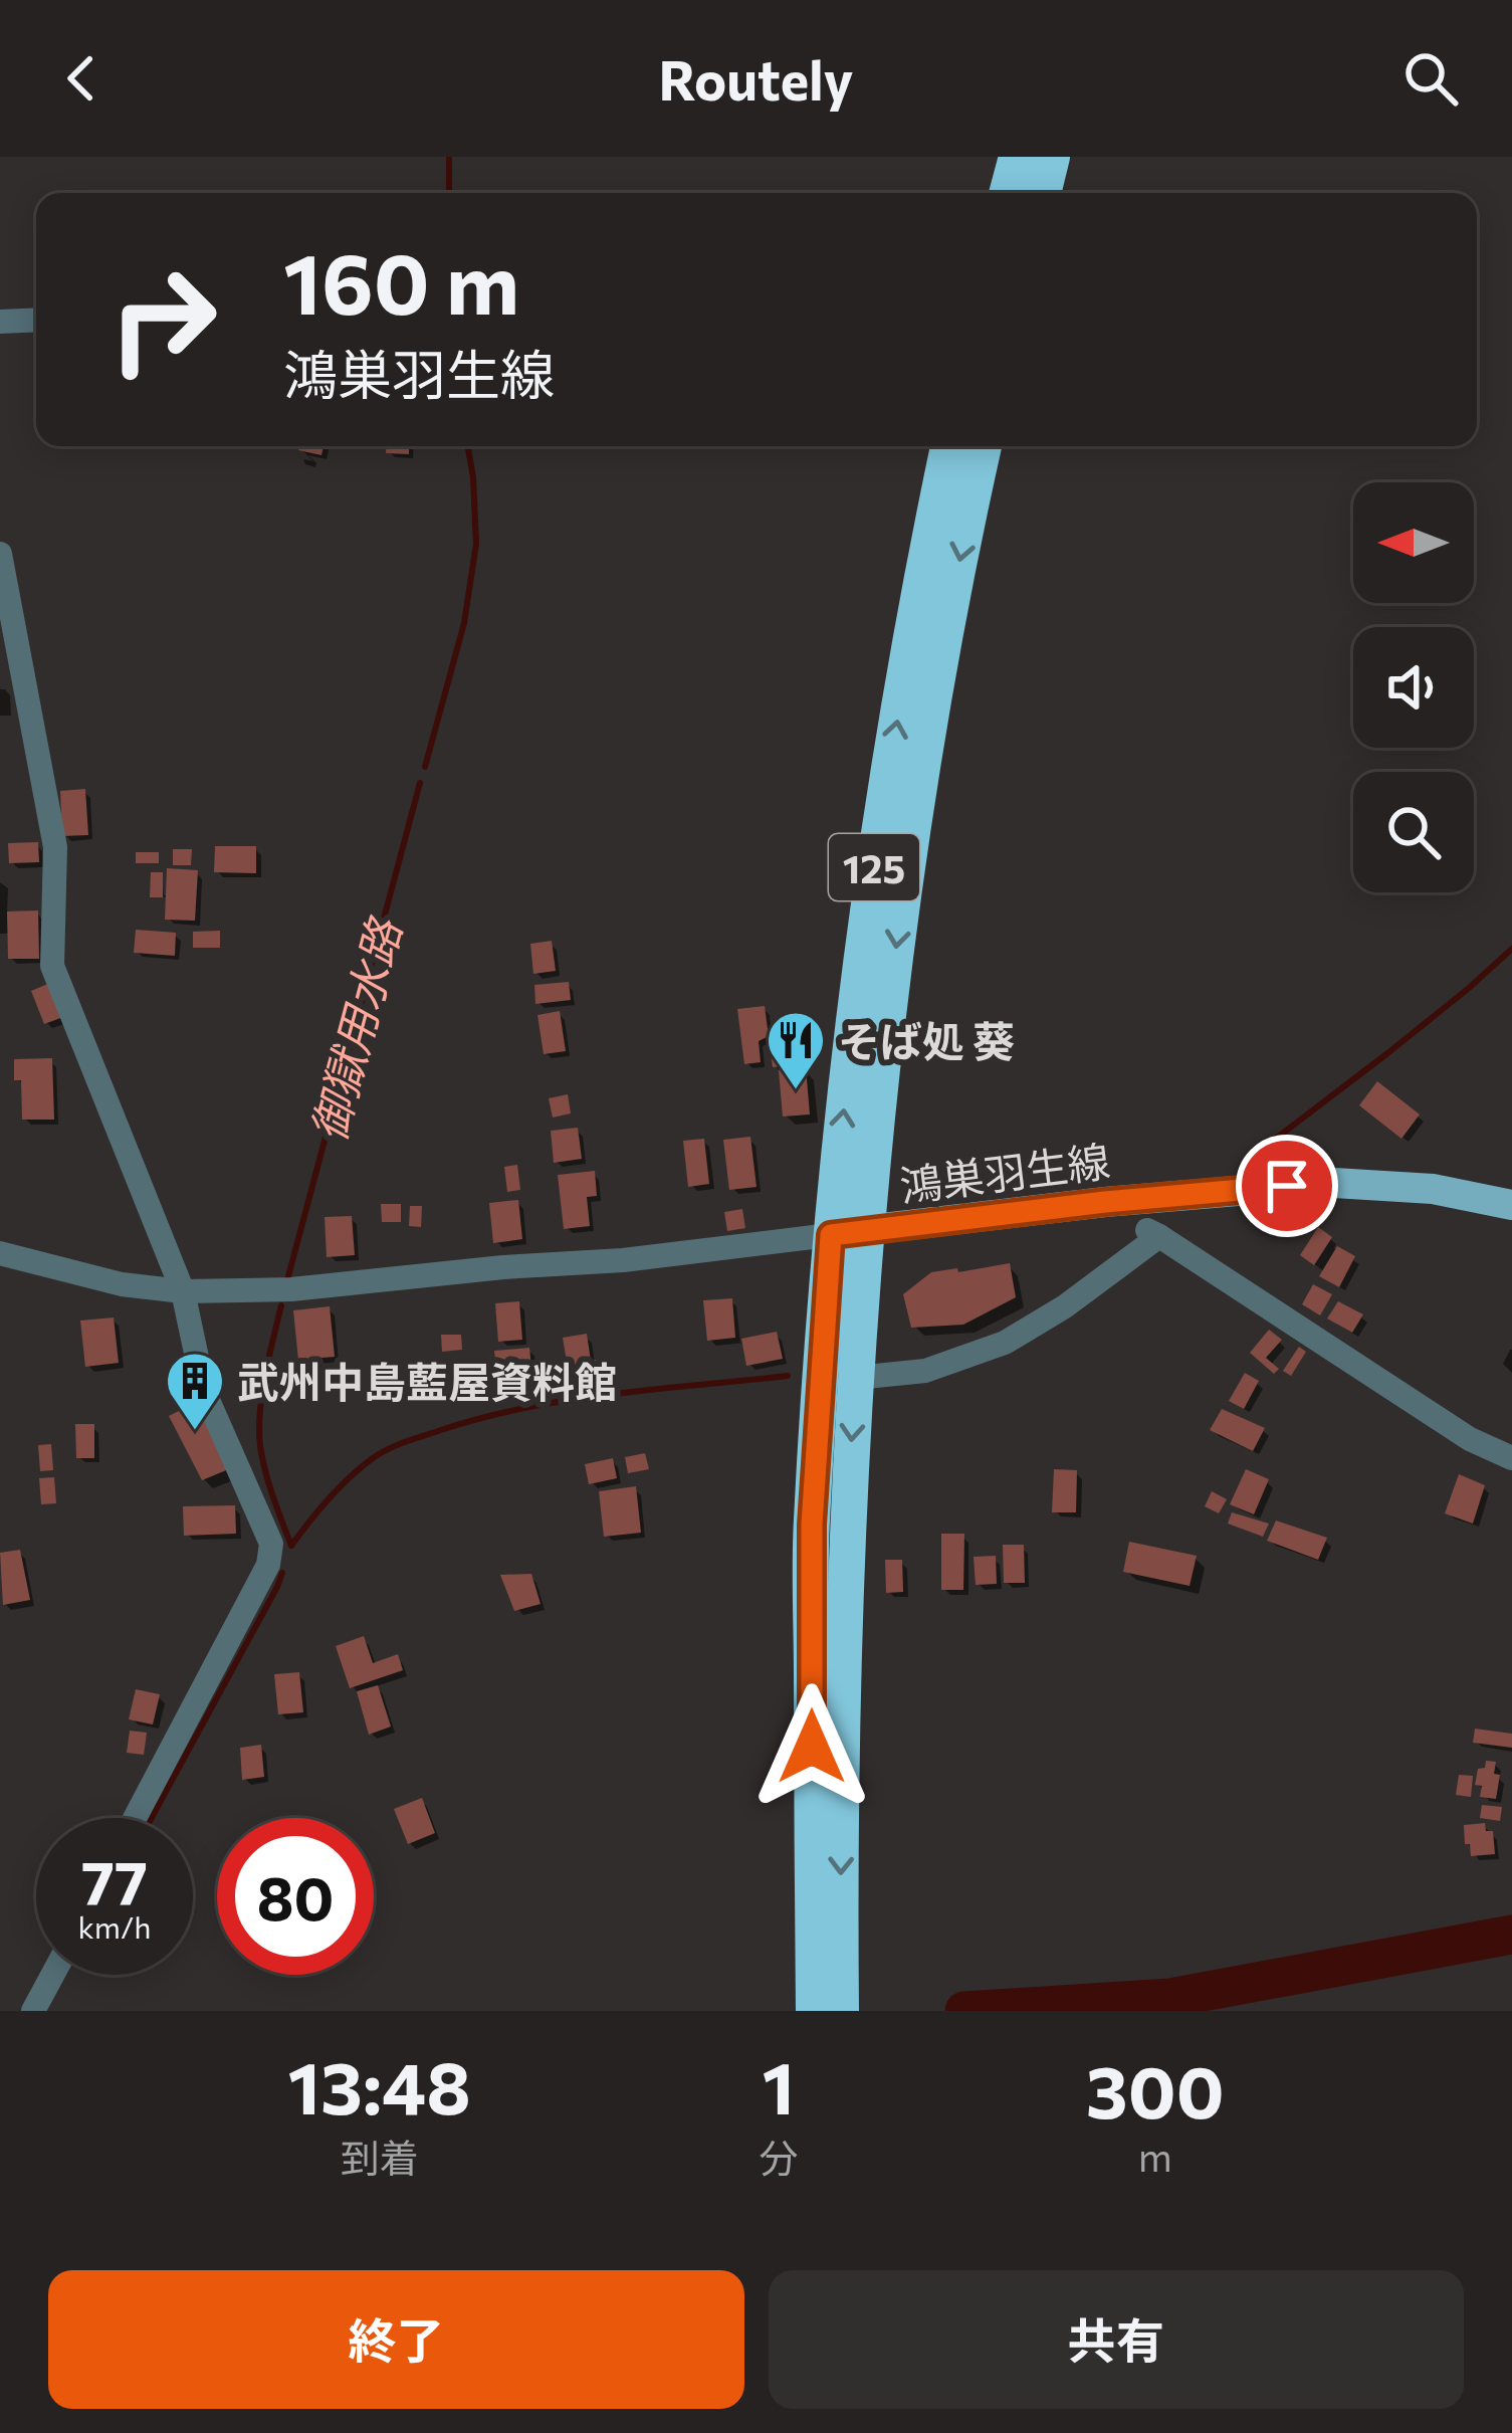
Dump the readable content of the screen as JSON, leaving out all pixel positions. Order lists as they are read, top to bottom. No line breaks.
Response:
{"streets":{"highway":["125"],"main road":["鴻巣羽生線"]},"crossings":[["125","鴻巣羽生線"]],"water":["御獄用水路"],"places":{"restaurant":["そば処 葵"],"building":["武州中島藍屋資料館"]},"north":"left","page":{"header":"Routely","turn":["160 m","鴻巣羽生線"],"speed":"77 km/h","limit":"80","eta":["13:48","到着","1","分","300","m"],"buttons":["終了","共有"]}}
